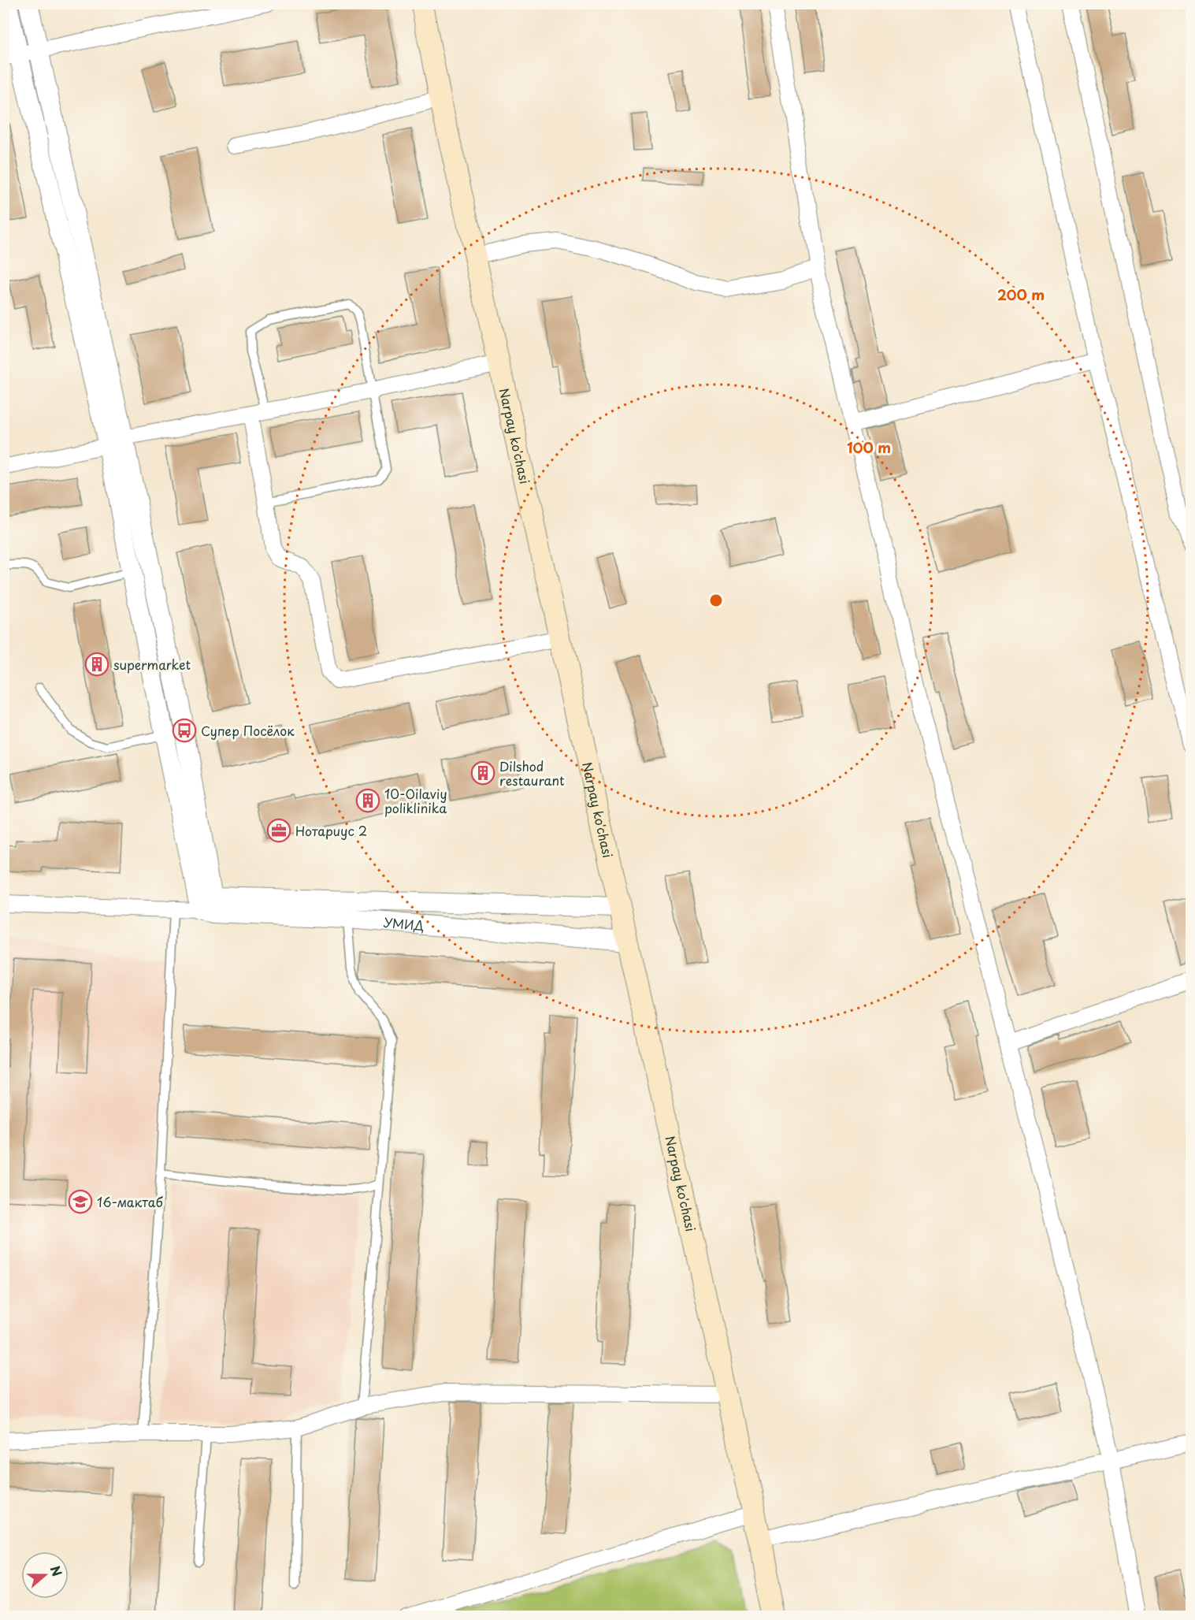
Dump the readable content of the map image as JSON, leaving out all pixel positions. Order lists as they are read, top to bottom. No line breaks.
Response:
{"streets":{"main road":["Narpay ko'chasi"],"street":["УМИД"]},"crossings":[["Narpay ko'chasi","УМИД"]],"places":{"building":["supermarket","Dilshod restaurant","10-Oilaviy poliklinika"],"bus stop":["Супер Посёлок"],"office":["Нотариус 2"],"school or university":["16-мактаб"]},"north":"right","rings":["200 m","100 m"]}
